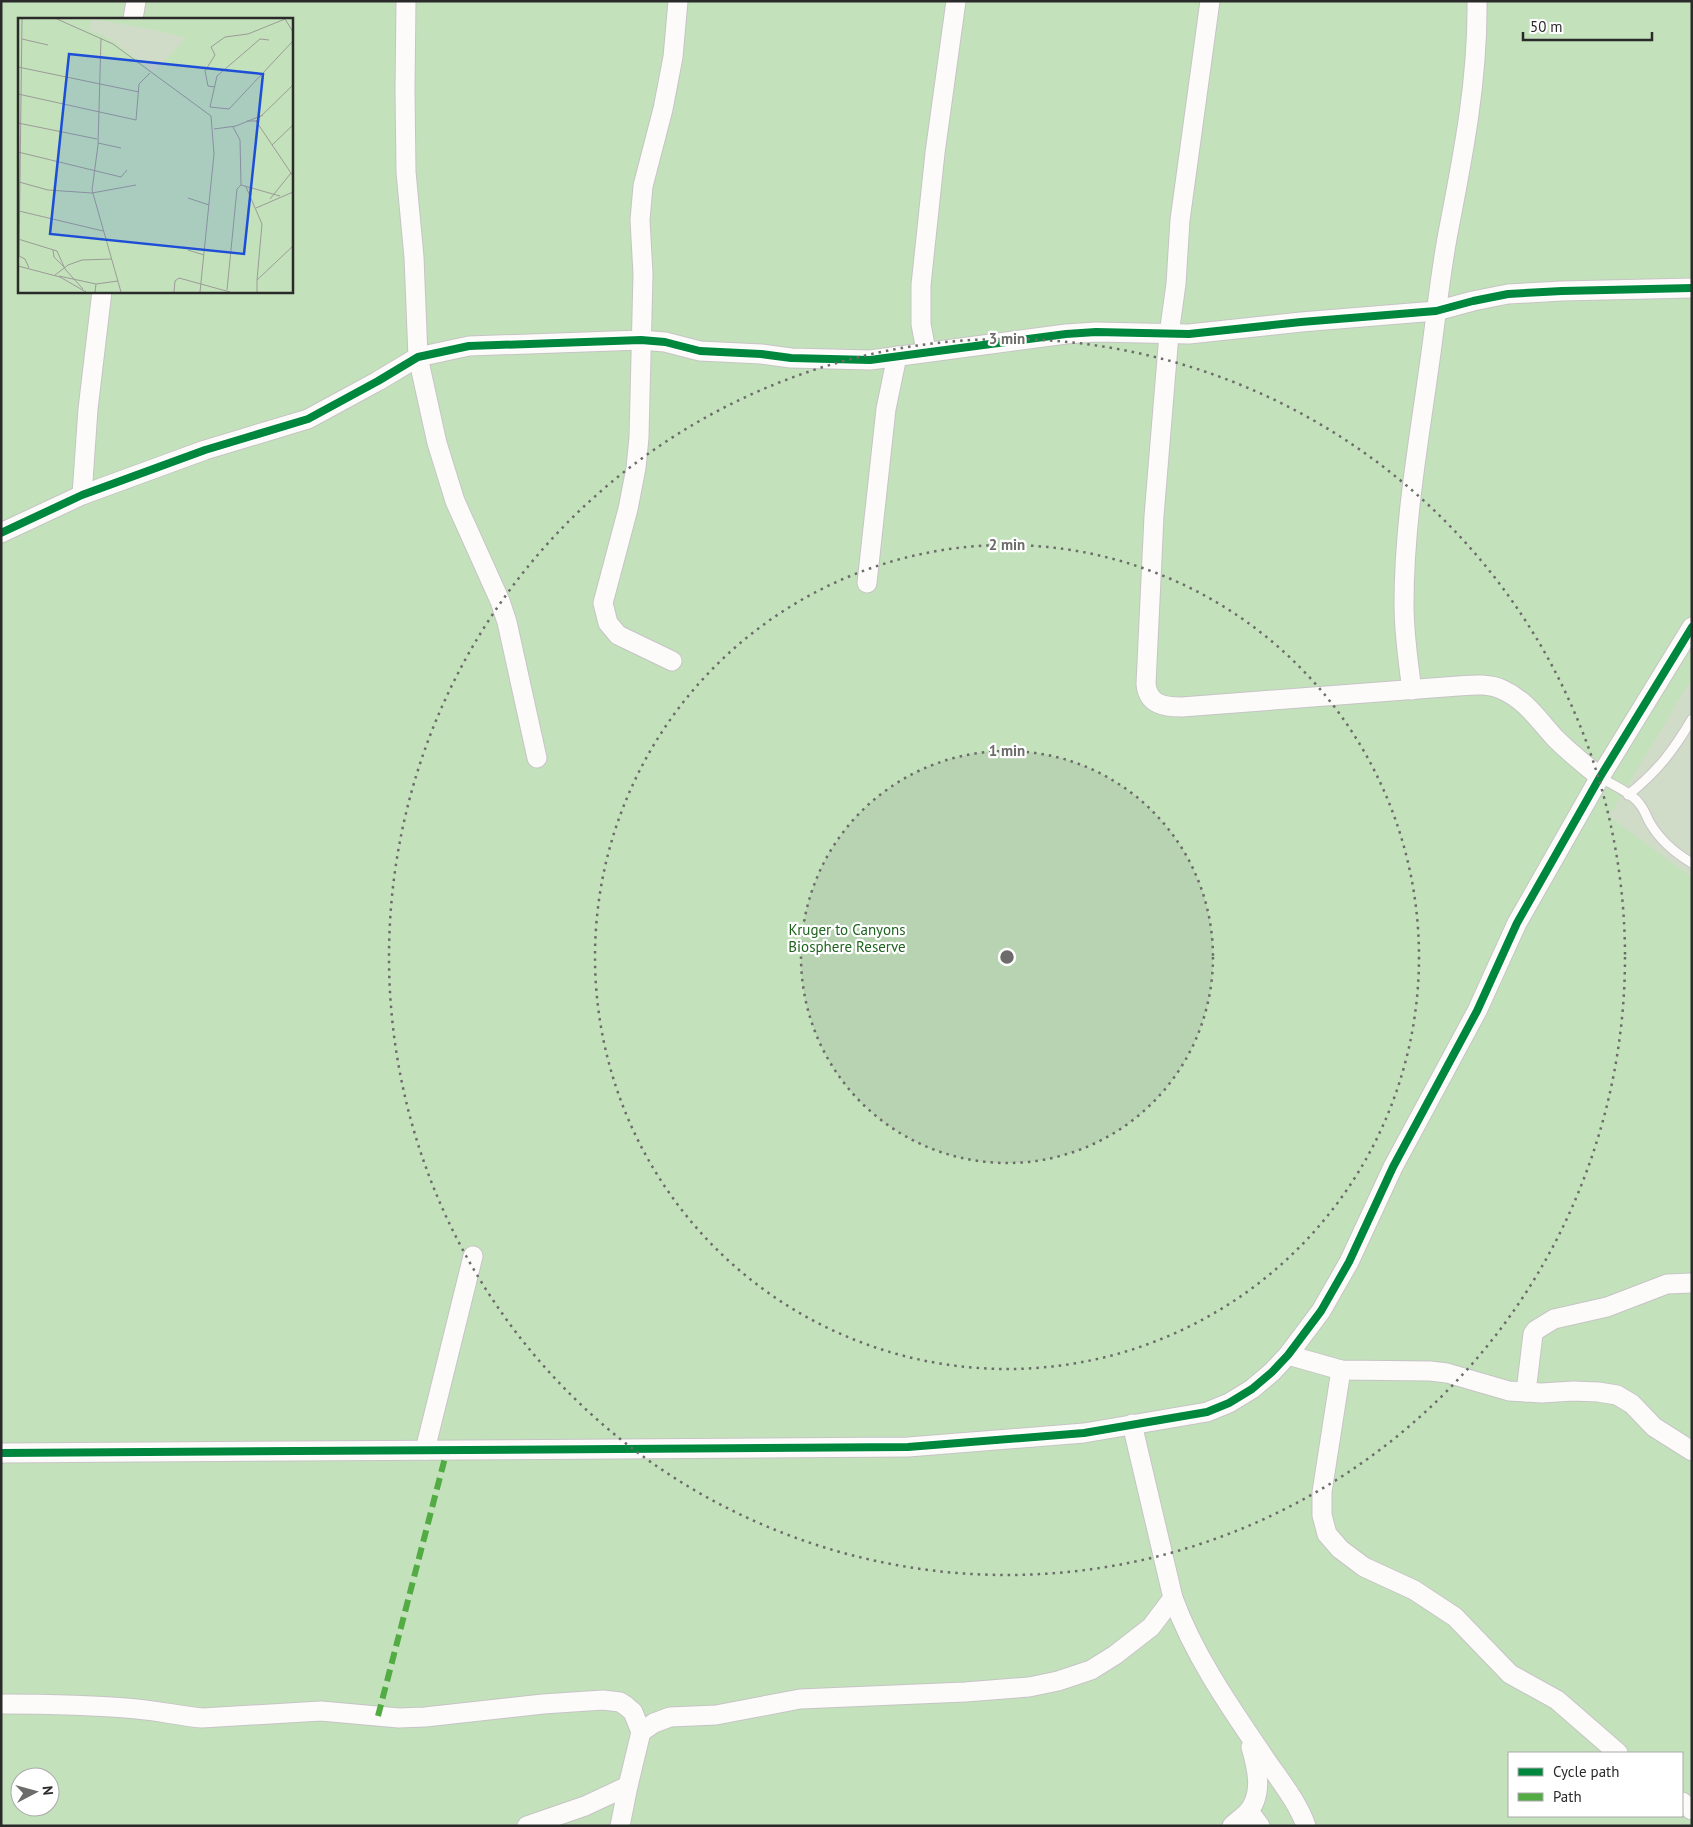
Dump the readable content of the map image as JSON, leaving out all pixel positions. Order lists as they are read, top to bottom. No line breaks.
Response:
{"parks":["Kruger to Canyons Biosphere Reserve"],"legend":["Cycle path","Path"],"scale_bar":"50 m","north":"right","rings":["3 min","2 min","1 min"]}
